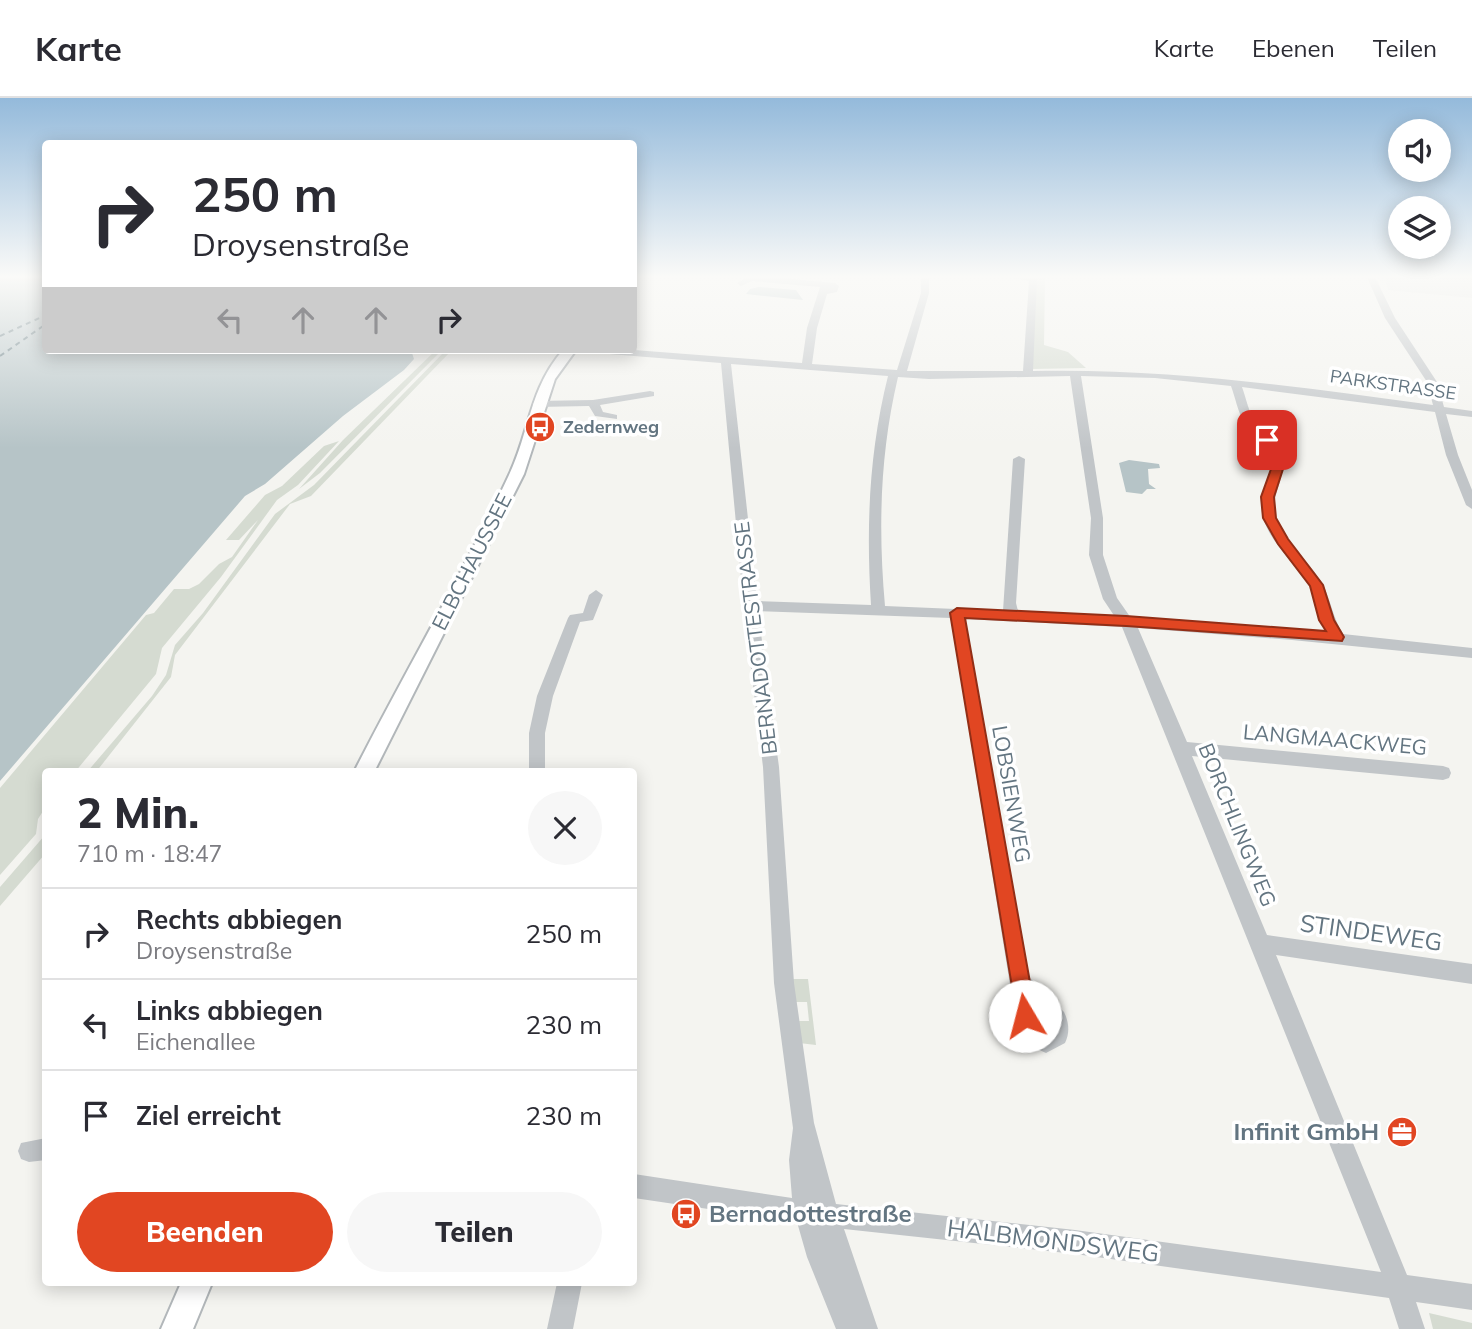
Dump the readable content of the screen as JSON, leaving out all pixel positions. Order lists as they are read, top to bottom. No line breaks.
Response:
{"streets":{"main road":["ELBCHAUSSEE"],"street":["PARKSTRASSE","BERNADOTTESTRASSE","LANGMAACKWEG","LOBSIENWEG","BORCHLINGWEG","STINDEWEG","HALBMONDSWEG"]},"crossings":[["PARKSTRASSE","BERNADOTTESTRASSE"],["PARKSTRASSE","BORCHLINGWEG"],["BERNADOTTESTRASSE","HALBMONDSWEG"],["LANGMAACKWEG","BORCHLINGWEG"],["BORCHLINGWEG","STINDEWEG"],["BORCHLINGWEG","HALBMONDSWEG"]],"places":{"bus stop":["Zedernweg","Bernadottestraße"],"office":["Infinit GmbH"]},"page":{"header":"Karte","nav":["Karte","Ebenen","Teilen"],"turn":["250 m","Droysenstraße"],"heading":["2 Min.","710 m · 18:47"],"list":[{"name":"Rechts abbiegen","note":"Droysenstraße","value":"250 m"},{"name":"Links abbiegen","note":"Eichenallee","value":"230 m"},{"name":"Ziel erreicht","value":"230 m"}],"buttons":["Beenden","Teilen"]}}
